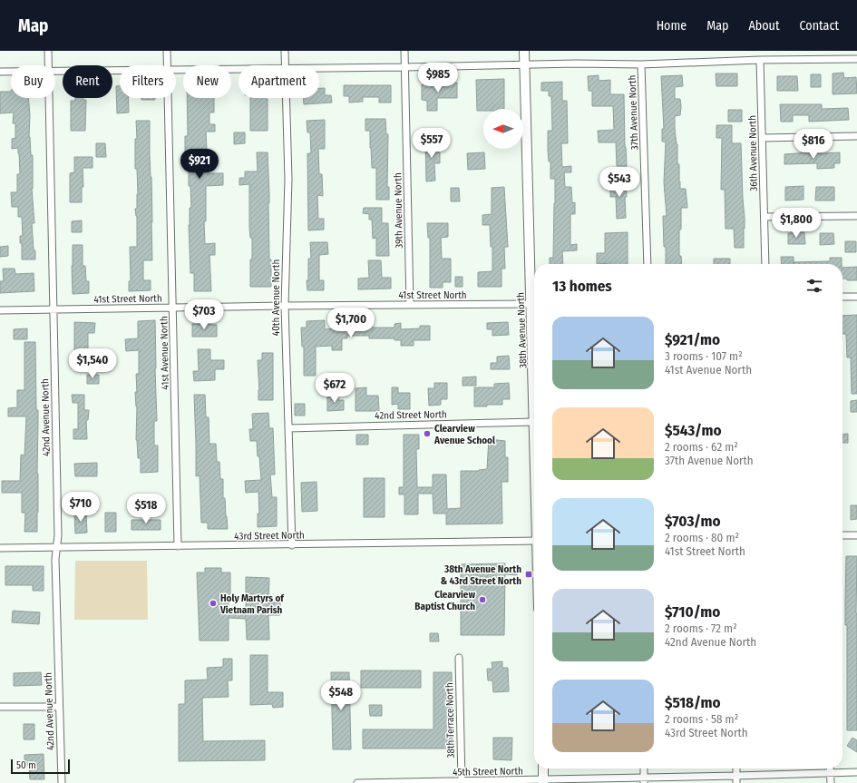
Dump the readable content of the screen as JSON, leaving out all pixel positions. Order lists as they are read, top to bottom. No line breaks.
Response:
{"streets":{"main road":["38th Avenue North"],"street":["37th Avenue North","36th Avenue North","39th Avenue North","41st Street North","40th Avenue North","41st Avenue North","42nd Street North","42nd Avenue North","43rd Street North","38th Terrace North","45th Street North"]},"crossings":[["39th Avenue North","41st Street North"],["41st Street North","40th Avenue North"],["41st Street North","41st Avenue North"],["41st Street North","42nd Avenue North"],["40th Avenue North","42nd Street North"],["40th Avenue North","43rd Street North"],["41st Avenue North","43rd Street North"],["42nd Avenue North","43rd Street North"],["38th Terrace North","45th Street North"]],"places":{"other":["Clearview Avenue School","Clearview Baptist Church","Holy Martyrs of Vietnam Parish"],"transit":["38th Avenue North & 43rd Street North"]},"scale_bar":"50 m","north":"left","page":{"header":"Map","nav":["Home","Map","About","Contact"],"price":["$985","$557","$816","$921","$543","$1,800","$703","$1,700","$1,540","$672","$710","$518","$548"],"chip":["Buy","Rent","Filters","New","Apartment"],"heading":"13 homes","list":[{"name":"$921/mo","note":"3 rooms · 107 m² · 41st Avenue North"},{"name":"$543/mo","note":"2 rooms · 62 m² · 37th Avenue North"},{"name":"$703/mo","note":"2 rooms · 80 m² · 41st Street North"},{"name":"$710/mo","note":"2 rooms · 72 m² · 42nd Avenue North"},{"name":"$518/mo","note":"2 rooms · 58 m² · 43rd Street North"}],"scale":"50 m"}}
